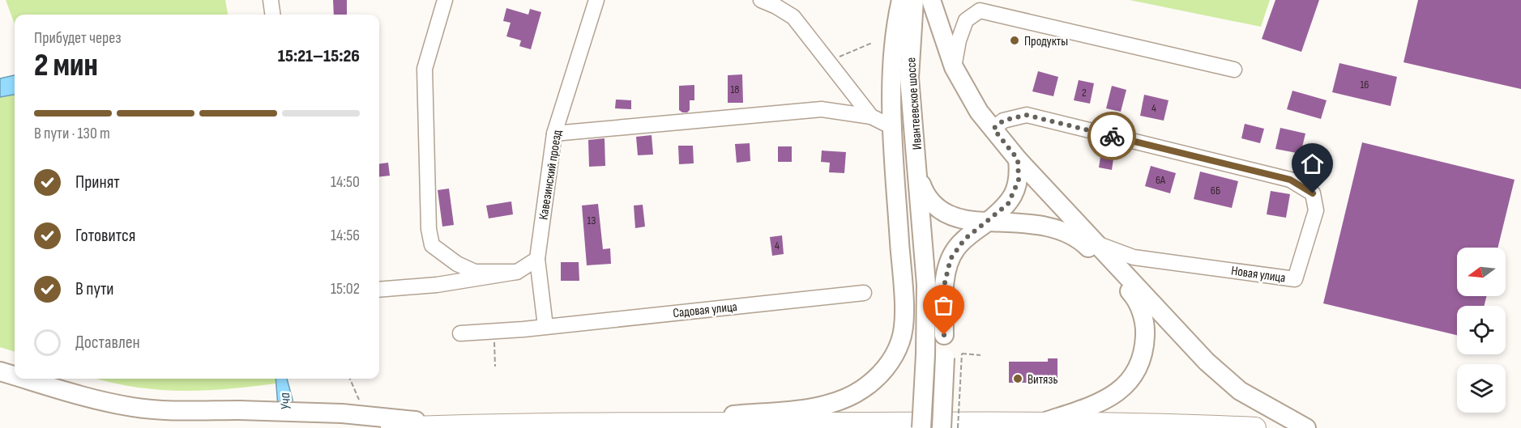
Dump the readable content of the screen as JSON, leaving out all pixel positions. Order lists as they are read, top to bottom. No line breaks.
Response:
{"streets":{"main road":["Ивантеевское шоссе"],"street":["Кавезинский проезд","Новая улица","Садовая улица"]},"crossings":[["Кавезинский проезд","Садовая улица"]],"water":["Уча"],"places":["Продукты","Витязь"],"house_numbers":["16","18","2","4","6А","6Б","13","4"],"north":"left","page":{"heading":["2 мин","Прибудет через","15:21–15:26"],"bar":"В пути · 130 m","list":[["Принят","14:50"],["Готовится","14:56"],["В пути","15:02"],"Доставлен"]}}
